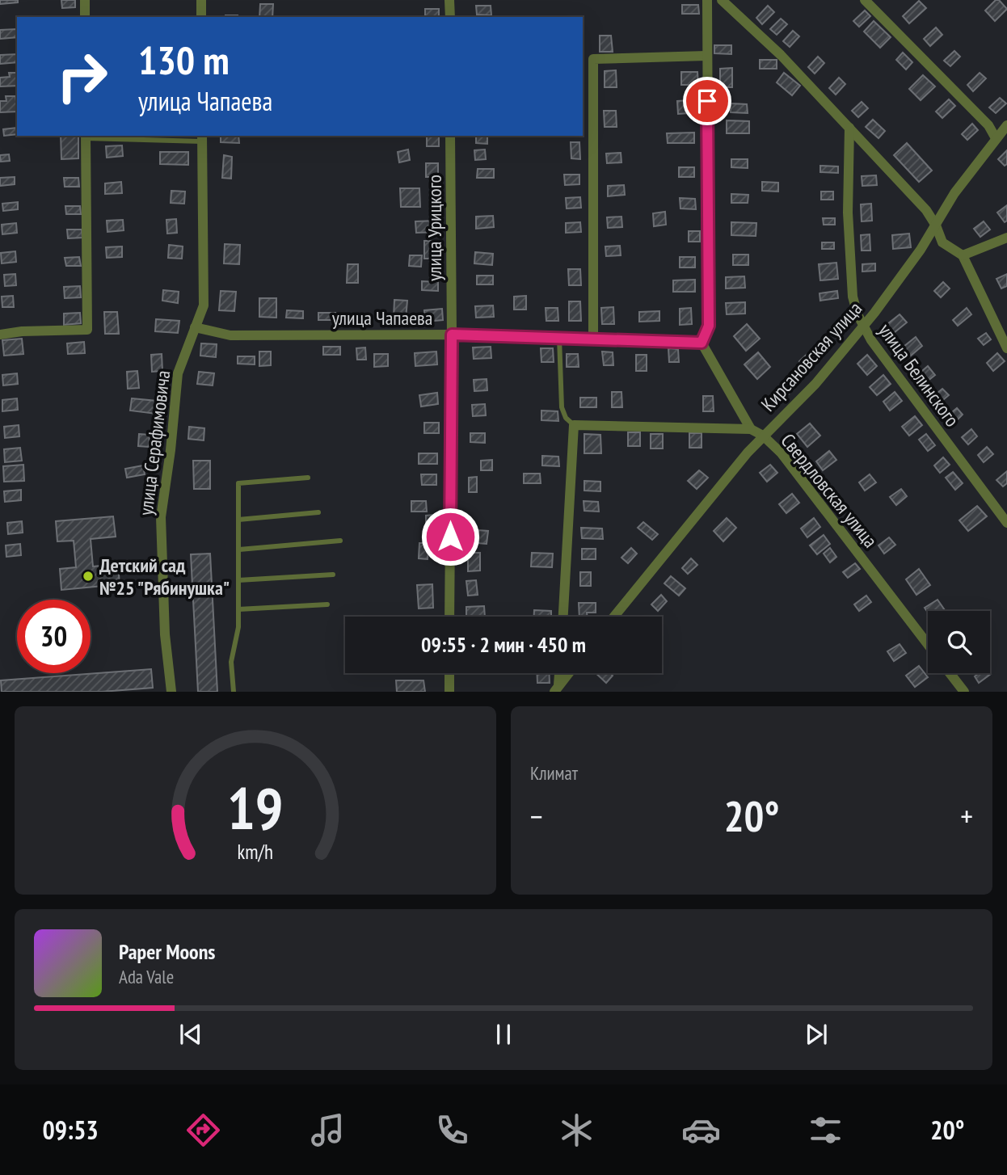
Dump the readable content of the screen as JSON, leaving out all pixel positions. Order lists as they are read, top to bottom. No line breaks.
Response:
{"streets":{"street":["улица Урицкого","улица Чапаева","Кирсановская улица","улица Белинского","улица Серафимовича","Свердловская улица"]},"crossings":[["улица Урицкого","улица Чапаева"],["улица Чапаева","улица Серафимовича"],["улица Чапаева","Свердловская улица"],["Кирсановская улица","улица Белинского"],["Кирсановская улица","Свердловская улица"]],"places":["Детский сад №25 \"Рябинушка\""],"page":{"turn":["130 m","улица Чапаева"],"limit":"30","trip":"09:55 · 2 мин · 450 m","tile":"Климат","heat":["−","20°","+"],"song":["Paper Moons","Ada Vale"],"tabs":["09:53","20°"],"gauge":["19","km/h"]}}
